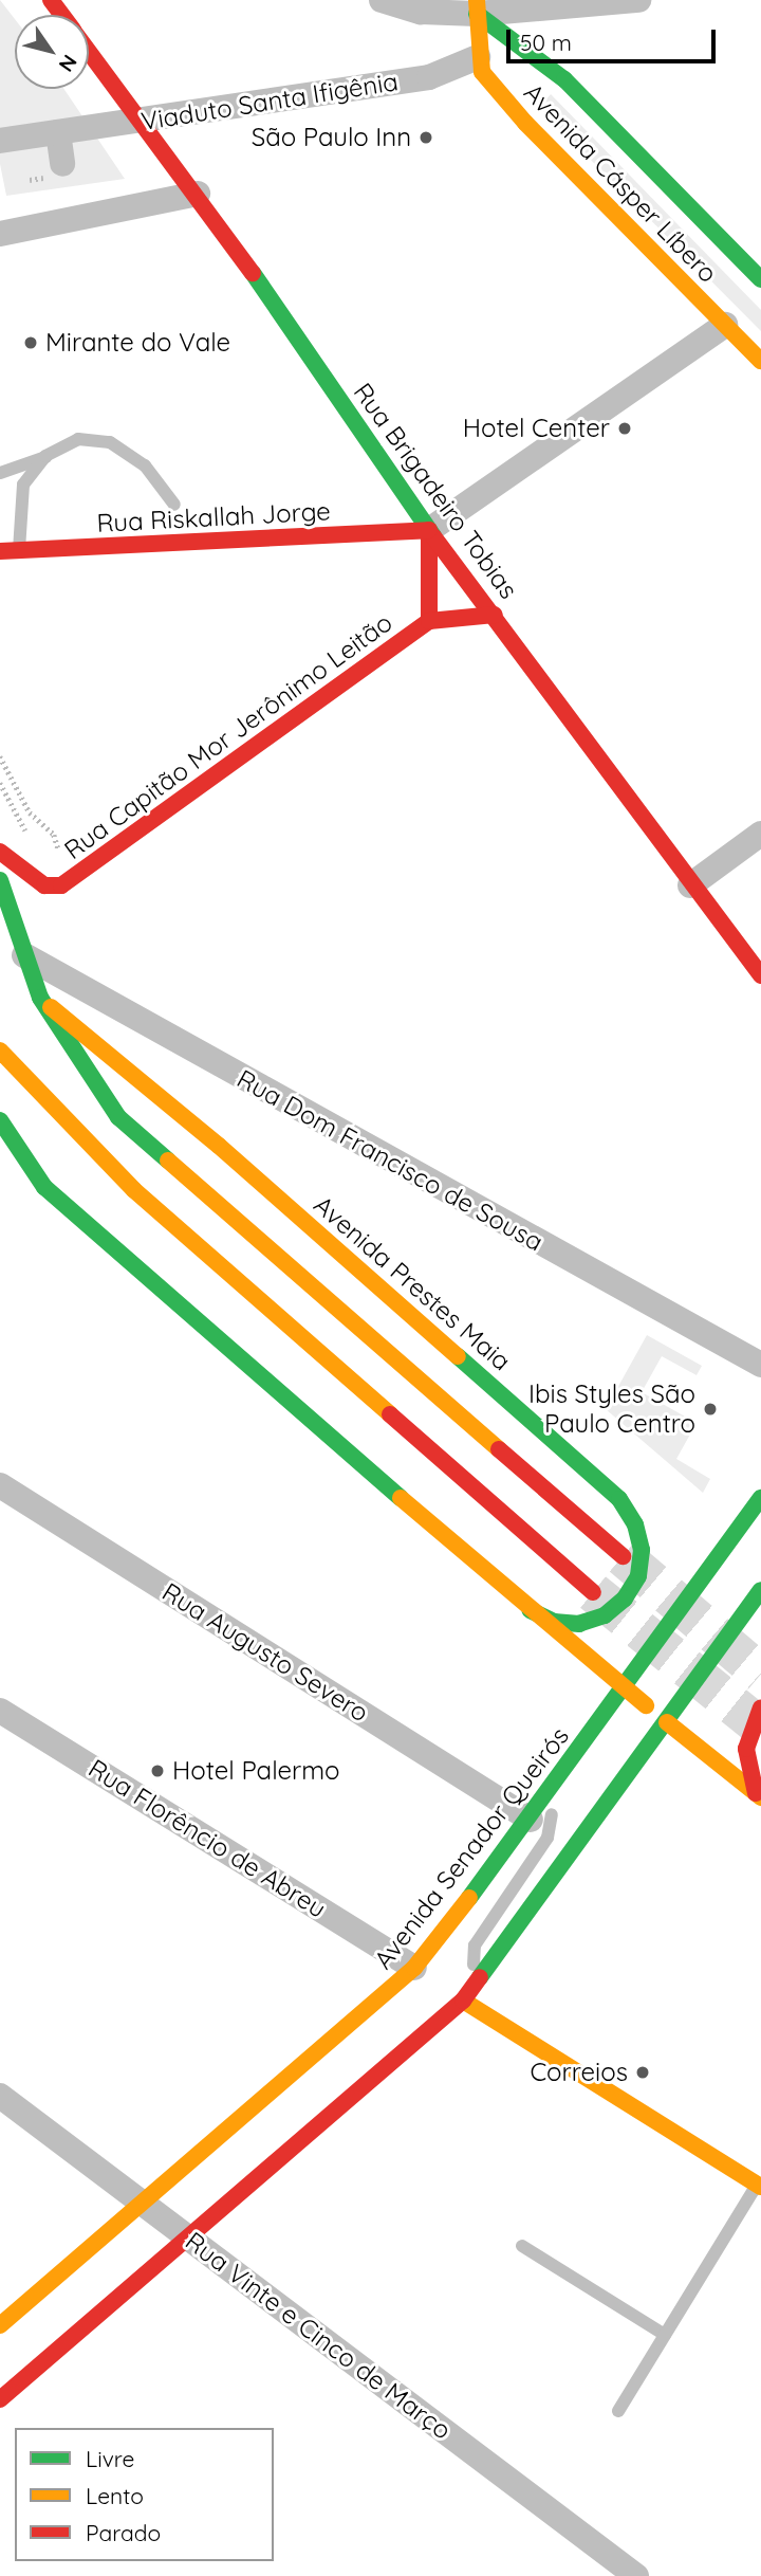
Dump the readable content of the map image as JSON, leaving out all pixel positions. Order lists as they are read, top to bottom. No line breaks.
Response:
{"streets":{"main road":["Avenida Cásper Líbero","Rua Brigadeiro Tobias","Rua Riskallah Jorge","Rua Capitão Mor Jerônimo Leitão","Avenida Prestes Maia","Avenida Senador Queirós"],"street":["Viaduto Santa Ifigênia","Rua Dom Francisco de Sousa","Rua Augusto Severo","Rua Florêncio de Abreu","Rua Vinte e Cinco de Março"]},"crossings":[["Viaduto Santa Ifigênia","Avenida Cásper Líbero"],["Rua Brigadeiro Tobias","Rua Riskallah Jorge"],["Rua Brigadeiro Tobias","Rua Capitão Mor Jerônimo Leitão"],["Rua Dom Francisco de Sousa","Avenida Prestes Maia"],["Avenida Prestes Maia","Avenida Senador Queirós"],["Rua Augusto Severo","Avenida Senador Queirós"],["Rua Florêncio de Abreu","Avenida Senador Queirós"],["Avenida Senador Queirós","Rua Vinte e Cinco de Março"]],"places":["São Paulo Inn","Mirante do Vale","Hotel Center","Ibis Styles São Paulo Centro","Hotel Palermo","Correios"],"legend":["Livre","Lento","Parado"],"scale_bar":"50 m","north":"bottom right"}
